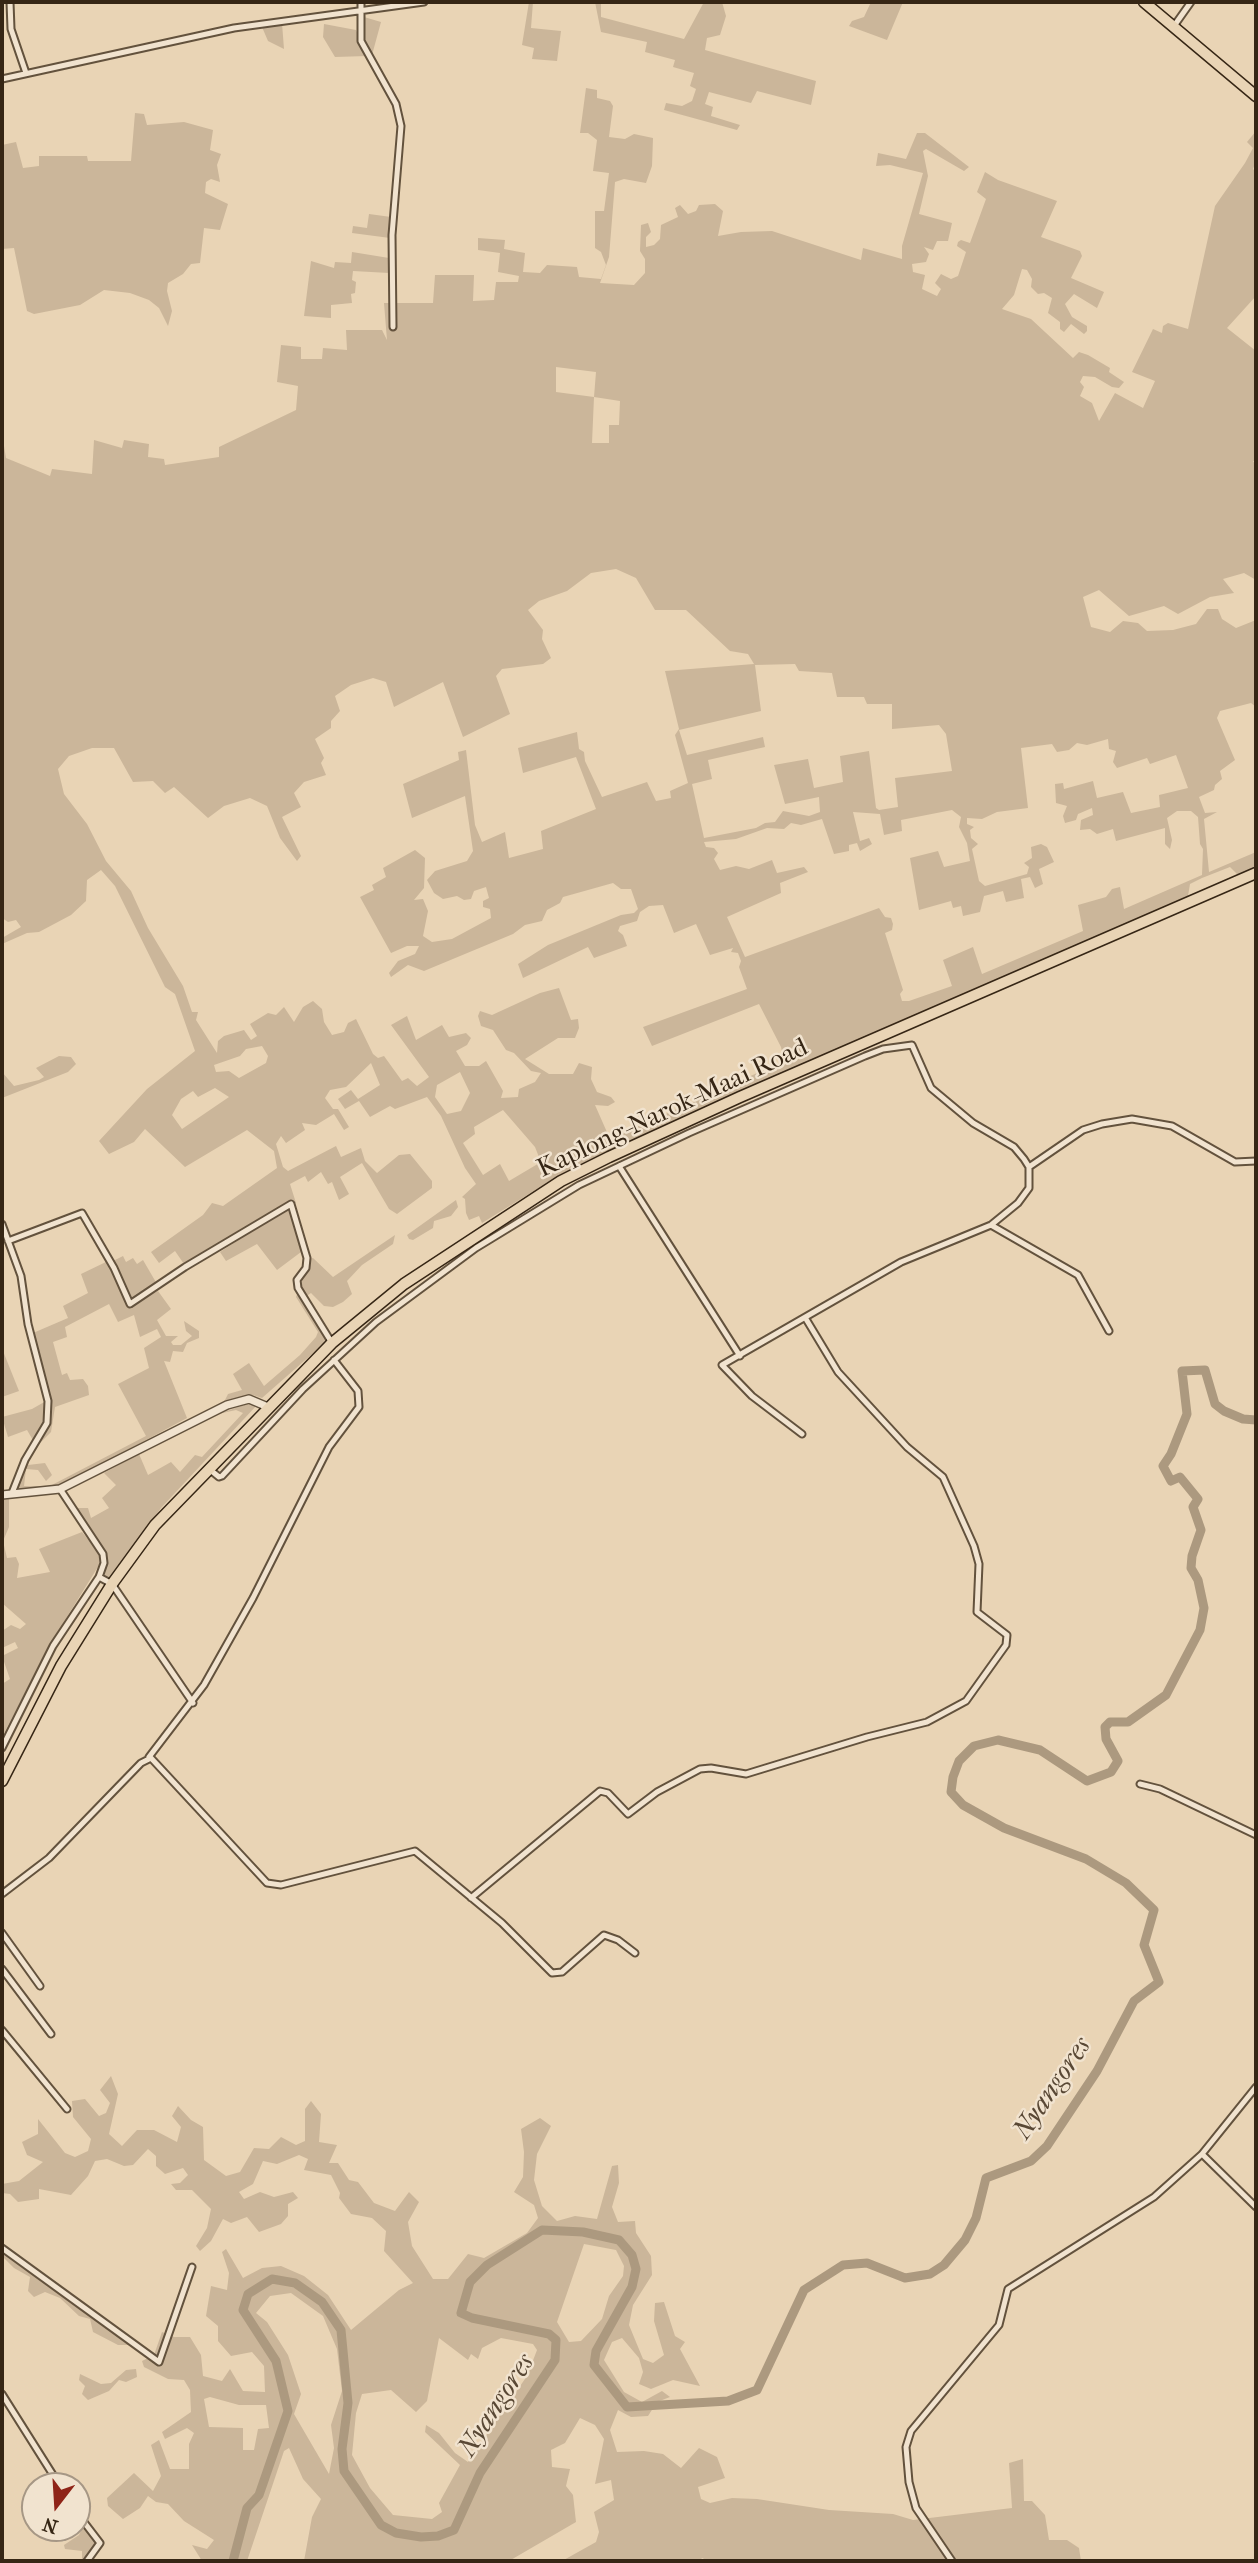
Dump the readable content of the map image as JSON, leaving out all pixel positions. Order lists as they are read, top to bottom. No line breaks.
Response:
{"streets":{"highway":["Kaplong-Narok-Maai Road"]},"water":["Nyangores"],"north":"bottom"}
